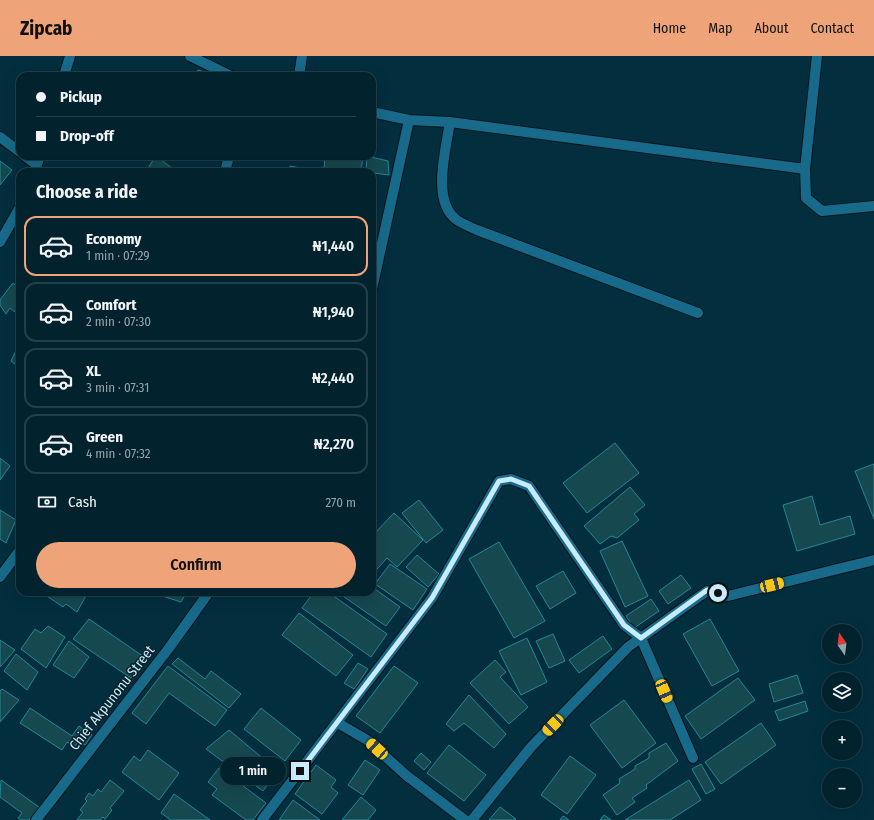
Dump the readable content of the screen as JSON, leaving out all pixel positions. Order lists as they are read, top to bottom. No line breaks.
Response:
{"streets":{"street":["Chief Akpunonu Street"]},"north":"top","page":{"header":"Zipcab","nav":["Home","Map","About","Contact"],"banner":["Pickup","Drop-off"],"heading":"Choose a ride","list":[{"name":"Economy","note":"1 min · 07:29","value":"₦1,440"},{"name":"Comfort","note":"2 min · 07:30","value":"₦1,940"},{"name":"XL","note":"3 min · 07:31","value":"₦2,440"},{"name":"Green","note":"4 min · 07:32","value":"₦2,270"}],"pay":["Cash","270 m"],"buttons":"Confirm","map_buttons":["+","−"],"bubble":"1 min"}}
